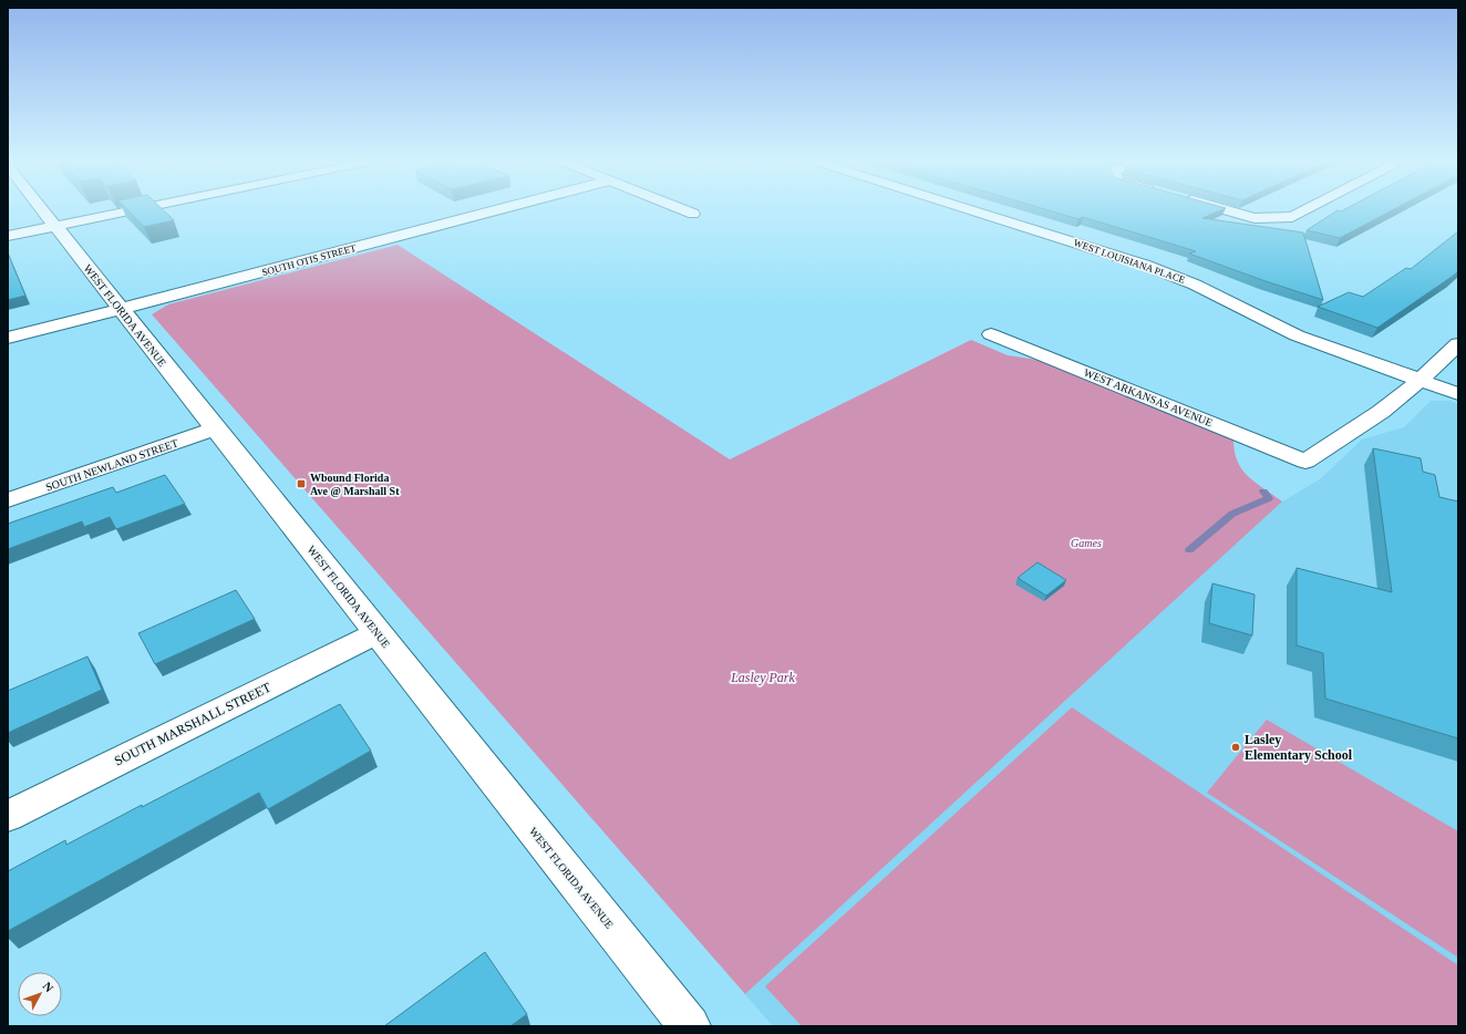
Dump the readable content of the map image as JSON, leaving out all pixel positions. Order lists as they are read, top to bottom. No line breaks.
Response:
{"streets":{"street":["SOUTH OTIS STREET","WEST LOUISIANA PLACE","WEST FLORIDA AVENUE","WEST ARKANSAS AVENUE","SOUTH NEWLAND STREET","SOUTH MARSHALL STREET"]},"crossings":[["SOUTH OTIS STREET","WEST FLORIDA AVENUE"],["WEST LOUISIANA PLACE","WEST ARKANSAS AVENUE"],["WEST FLORIDA AVENUE","SOUTH NEWLAND STREET"],["WEST FLORIDA AVENUE","SOUTH MARSHALL STREET"]],"parks":["Games","Lasley Park"],"places":{"transit":["Wbound Florida Ave @ Marshall St"],"other":["Lasley Elementary School"]},"north":"top right"}
